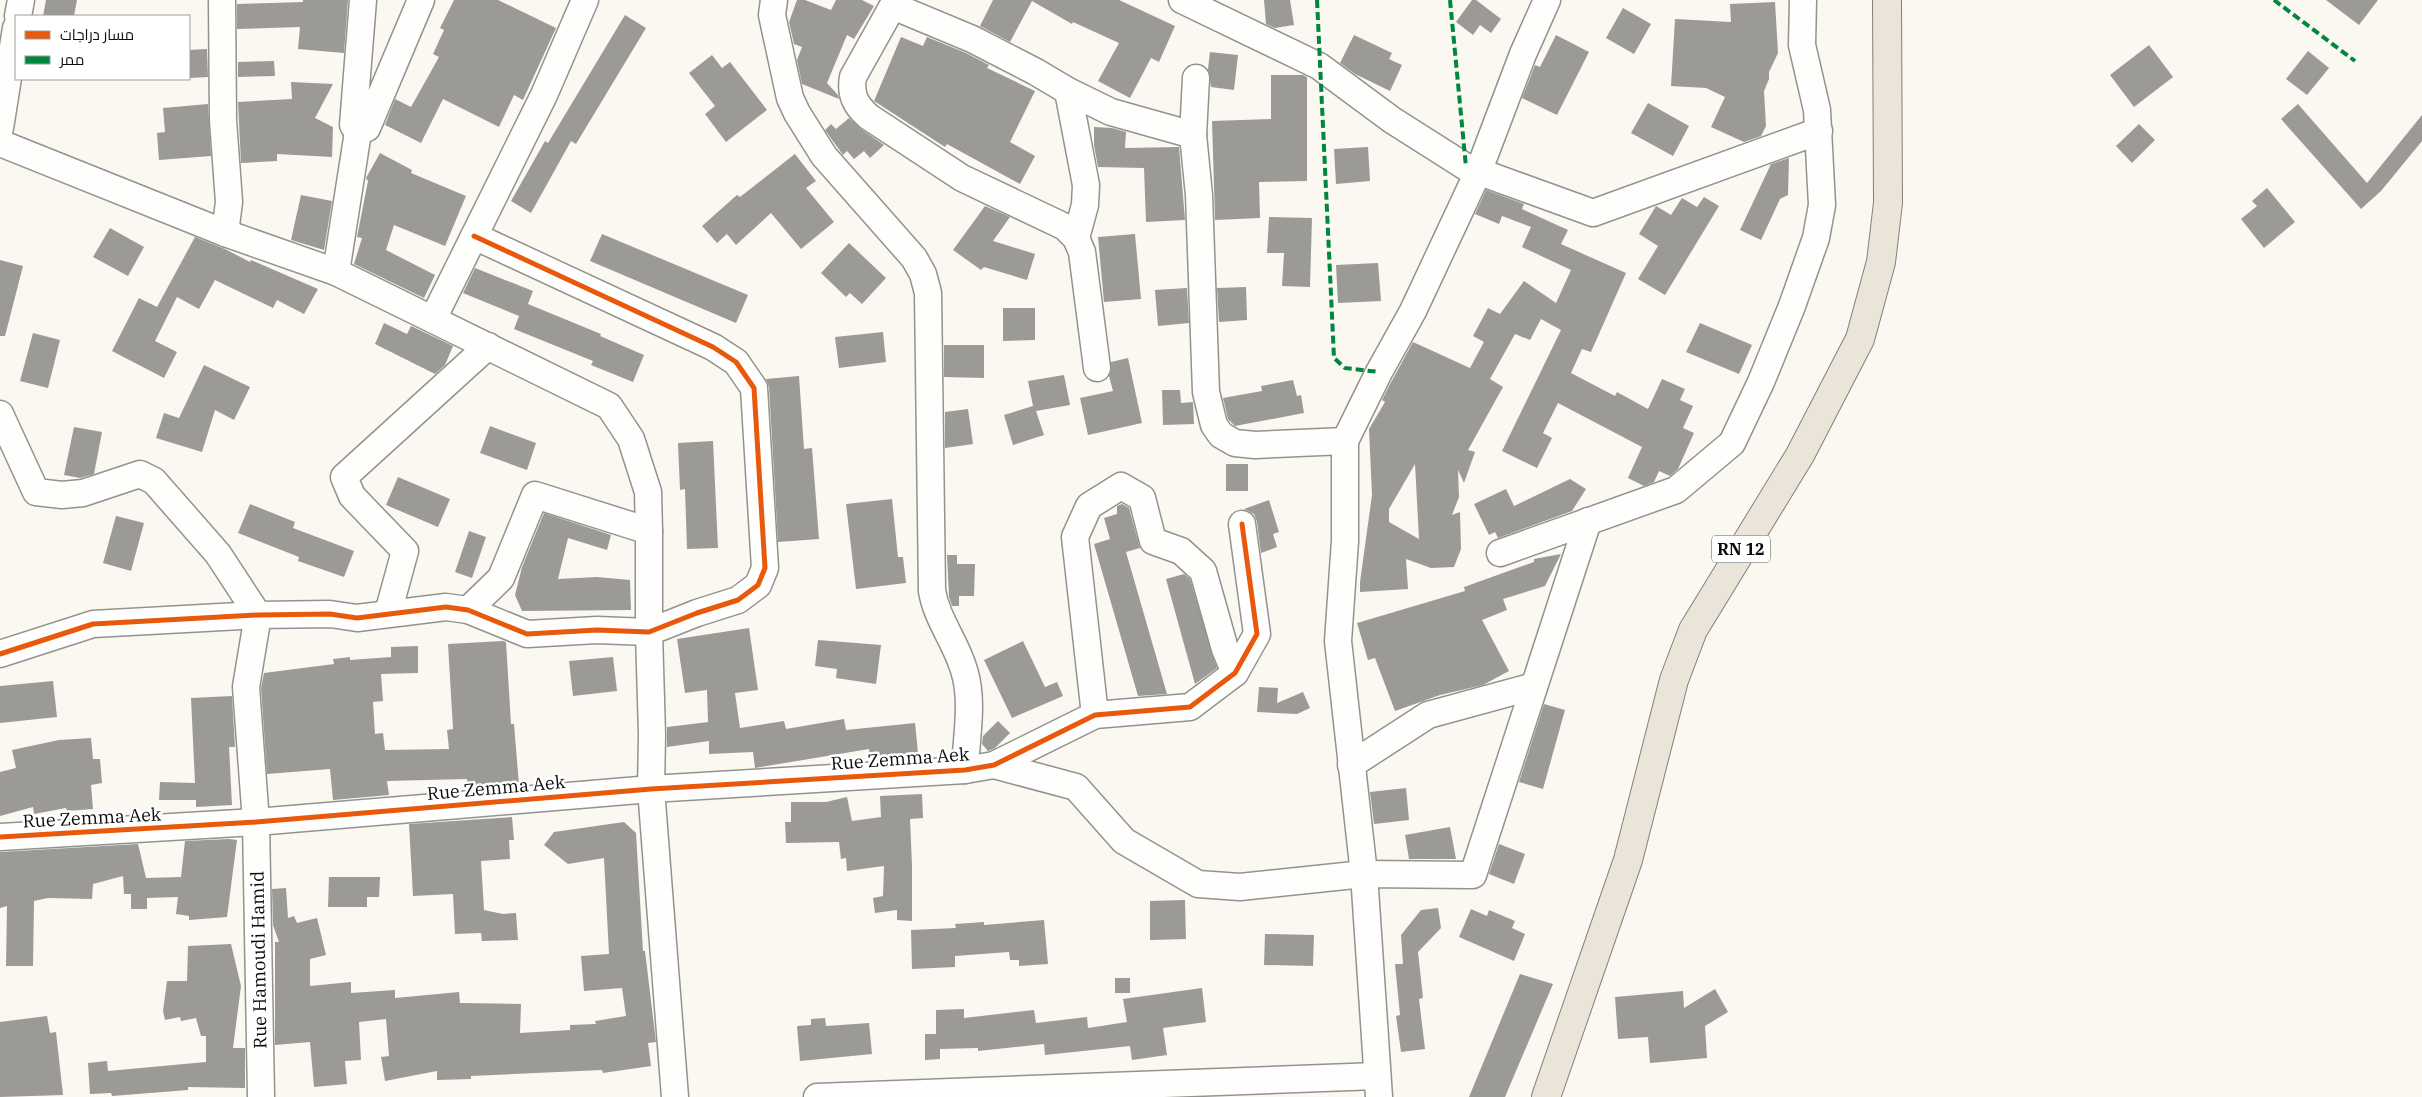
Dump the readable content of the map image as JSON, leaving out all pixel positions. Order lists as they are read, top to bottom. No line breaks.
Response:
{"streets":{"main road":["RN 12"],"street":["Rue Zemma Aek","Rue Hamoudi Hamid"]},"crossings":[["Rue Zemma Aek","Rue Hamoudi Hamid"]],"legend":["مسار دراجات","ممر"]}
